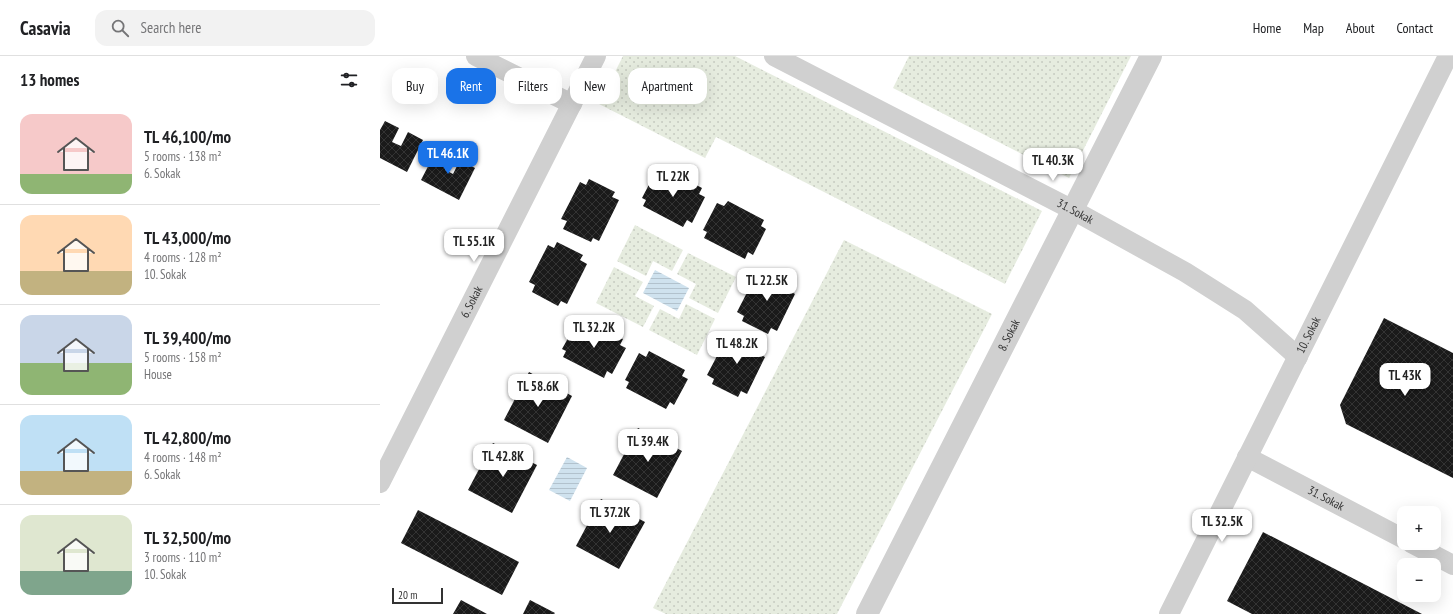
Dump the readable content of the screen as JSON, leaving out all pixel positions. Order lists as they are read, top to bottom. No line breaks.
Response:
{"streets":{"street":["31. Sokak","6. Sokak","8. Sokak","10. Sokak"]},"crossings":[["31. Sokak","8. Sokak"],["31. Sokak","10. Sokak"]],"scale_bar":"20 m","page":{"header":"Casavia","search":"Search here","nav":["Home","Map","About","Contact"],"heading":"13 homes","chip":["Buy","Rent","Filters","New","Apartment"],"list":[{"name":"TL 46,100/mo","note":"5 rooms · 138 m² · 6. Sokak"},{"name":"TL 43,000/mo","note":"4 rooms · 128 m² · 10. Sokak"},{"name":"TL 39,400/mo","note":"5 rooms · 158 m² · House"},{"name":"TL 42,800/mo","note":"4 rooms · 148 m² · 6. Sokak"},{"name":"TL 32,500/mo","note":"3 rooms · 110 m² · 10. Sokak"}],"price":["TL 46.1K","TL 40.3K","TL 22K","TL 55.1K","TL 22.5K","TL 32.2K","TL 48.2K","TL 43K","TL 58.6K","TL 39.4K","TL 42.8K","TL 37.2K","TL 32.5K"],"map_buttons":["+","−"],"scale":"20 m"}}
